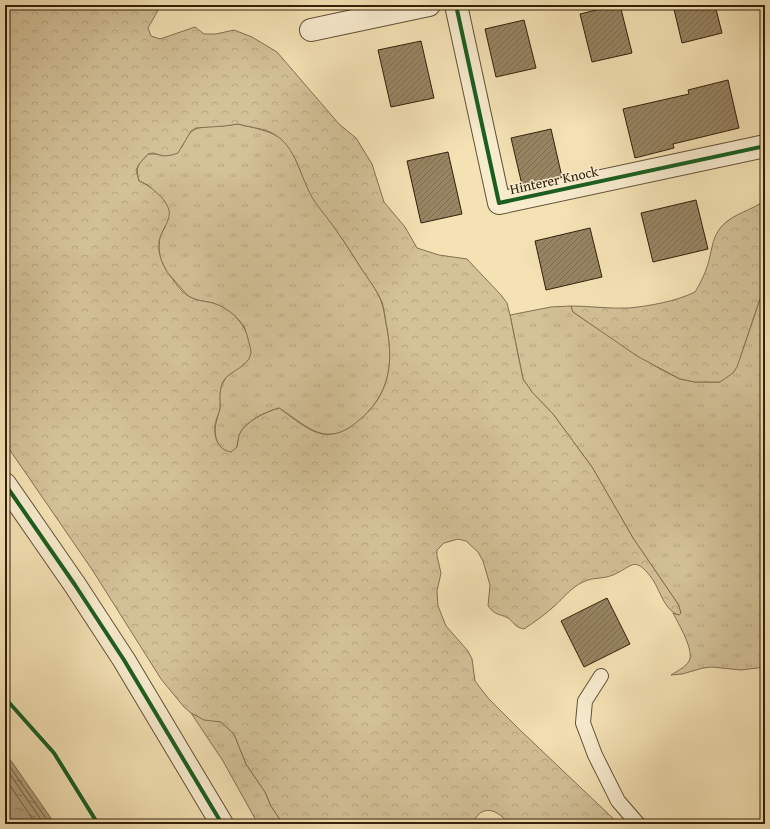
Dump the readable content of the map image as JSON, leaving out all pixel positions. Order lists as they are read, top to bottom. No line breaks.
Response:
{"streets":{"street":["Hinterer Knock"]}}
